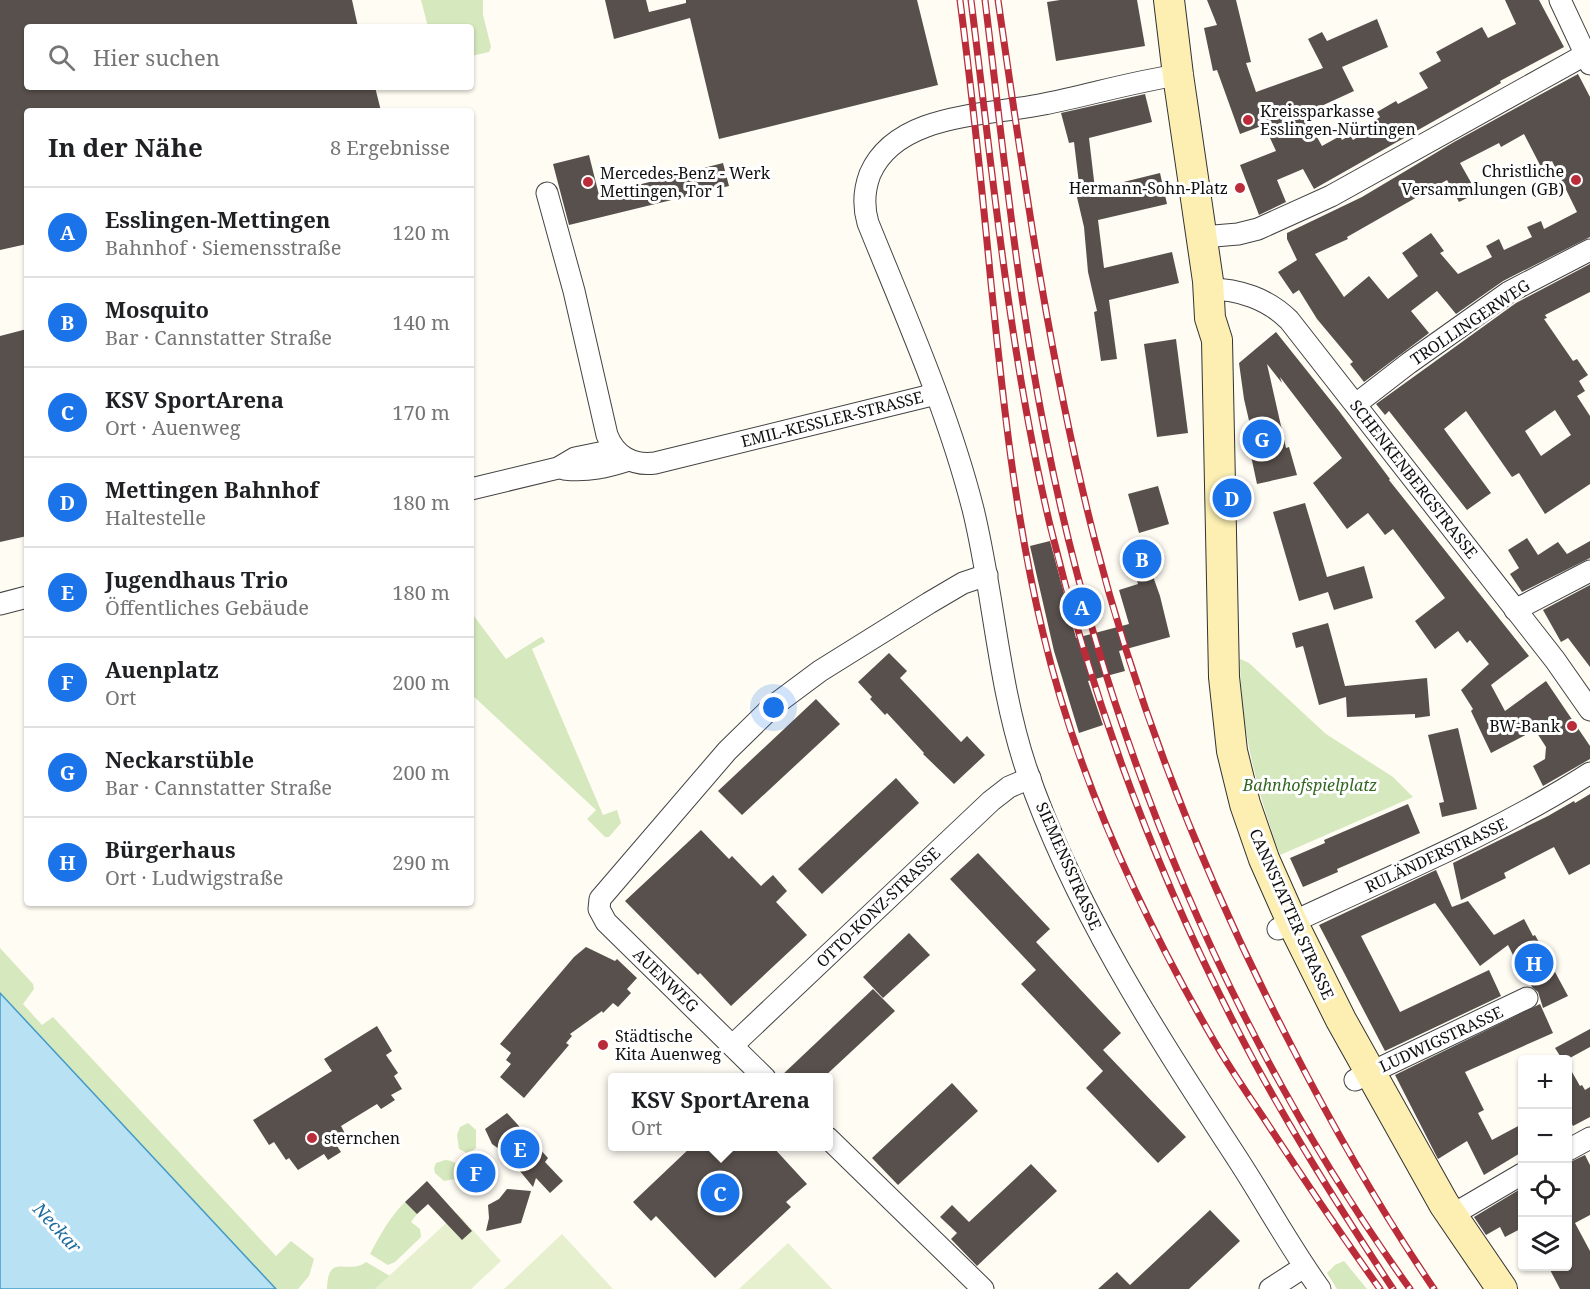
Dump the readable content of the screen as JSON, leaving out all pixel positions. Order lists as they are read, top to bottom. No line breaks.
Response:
{"streets":{"main road":["CANNSTATTER STRASSE"],"street":["TROLLINGERWEG","EMIL-KESSLER-STRASSE","SCHENKENBERGSTRASSE","RULÄNDERSTRASSE","SIEMENSSTRASSE","OTTO-KONZ-STRASSE","AUENWEG","LUDWIGSTRASSE"]},"crossings":[["TROLLINGERWEG","SCHENKENBERGSTRASSE"],["EMIL-KESSLER-STRASSE","SIEMENSSTRASSE"],["EMIL-KESSLER-STRASSE","CANNSTATTER STRASSE"],["SCHENKENBERGSTRASSE","CANNSTATTER STRASSE"],["RULÄNDERSTRASSE","CANNSTATTER STRASSE"],["SIEMENSSTRASSE","OTTO-KONZ-STRASSE"],["SIEMENSSTRASSE","AUENWEG"],["OTTO-KONZ-STRASSE","AUENWEG"],["CANNSTATTER STRASSE","LUDWIGSTRASSE"]],"water":["Neckar"],"parks":["Bahnhofspielplatz"],"places":["Kreissparkasse Esslingen-Nürtingen","Christliche Versammlungen (GB)","Mercedes-Benz - Werk Mettingen, Tor 1","Hermann-Sohn-Platz","BW-Bank","Städtische Kita Auenweg","sternchen"],"page":{"search":"Hier suchen","heading":["In der Nähe","8 Ergebnisse"],"list":[{"mark":"A","name":"Esslingen-Mettingen","note":"Bahnhof · Siemensstraße","value":"120 m"},{"mark":"B","name":"Mosquito","note":"Bar · Cannstatter Straße","value":"140 m"},{"mark":"C","name":"KSV SportArena","note":"Ort · Auenweg","value":"170 m"},{"mark":"D","name":"Mettingen Bahnhof","note":"Haltestelle","value":"180 m"},{"mark":"E","name":"Jugendhaus Trio","note":"Öffentliches Gebäude","value":"180 m"},{"mark":"F","name":"Auenplatz","note":"Ort","value":"200 m"},{"mark":"G","name":"Neckarstüble","note":"Bar · Cannstatter Straße","value":"200 m"},{"mark":"H","name":"Bürgerhaus","note":"Ort · Ludwigstraße","value":"290 m"}],"pins":["G","D","B","A","H","E","F","C"],"map_buttons":["+","−"],"popup":["KSV SportArena","Ort"]}}
